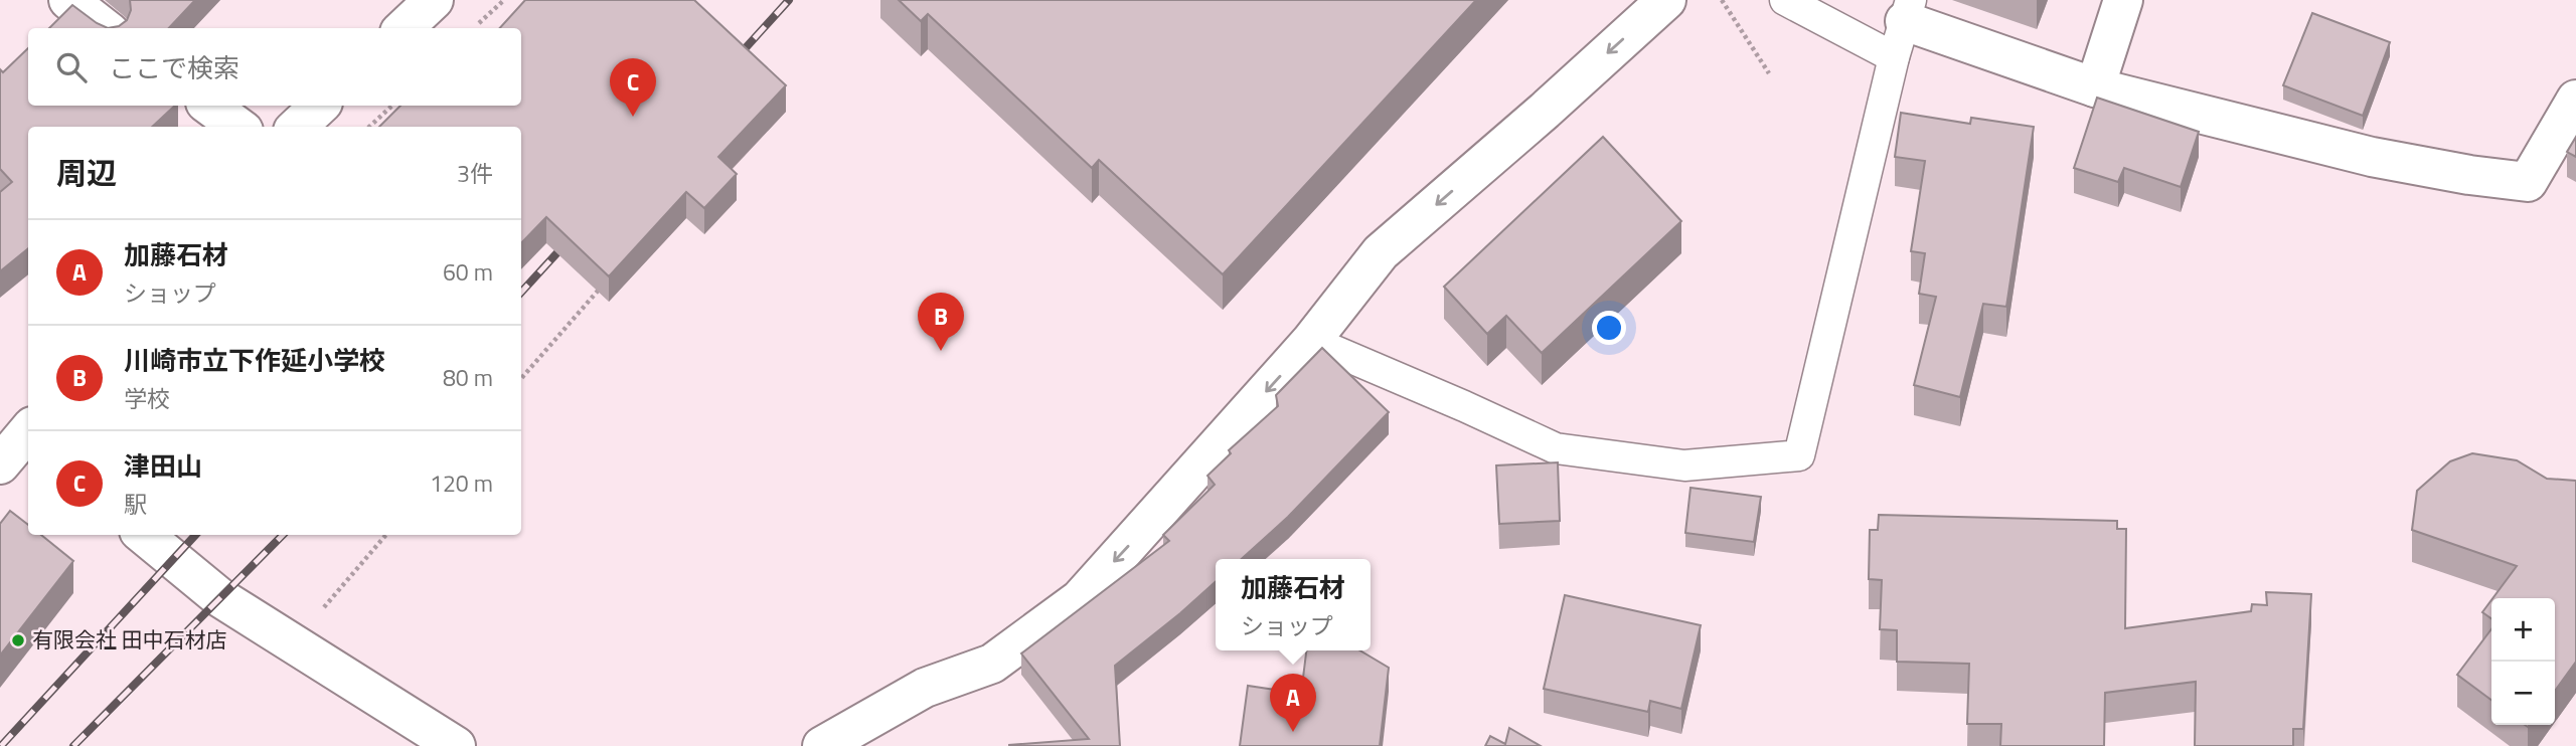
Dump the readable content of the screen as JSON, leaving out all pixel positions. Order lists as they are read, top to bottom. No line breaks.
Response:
{"places":["有限会社 田中石材店"],"page":{"search":"ここで検索","pins":["C","B","A"],"heading":["周辺","3件"],"list":[{"mark":"A","name":"加藤石材","note":"ショップ","value":"60 m"},{"mark":"B","name":"川崎市立下作延小学校","note":"学校","value":"80 m"},{"mark":"C","name":"津田山","note":"駅","value":"120 m"}],"popup":["加藤石材","ショップ"],"map_buttons":["+","−"]}}
